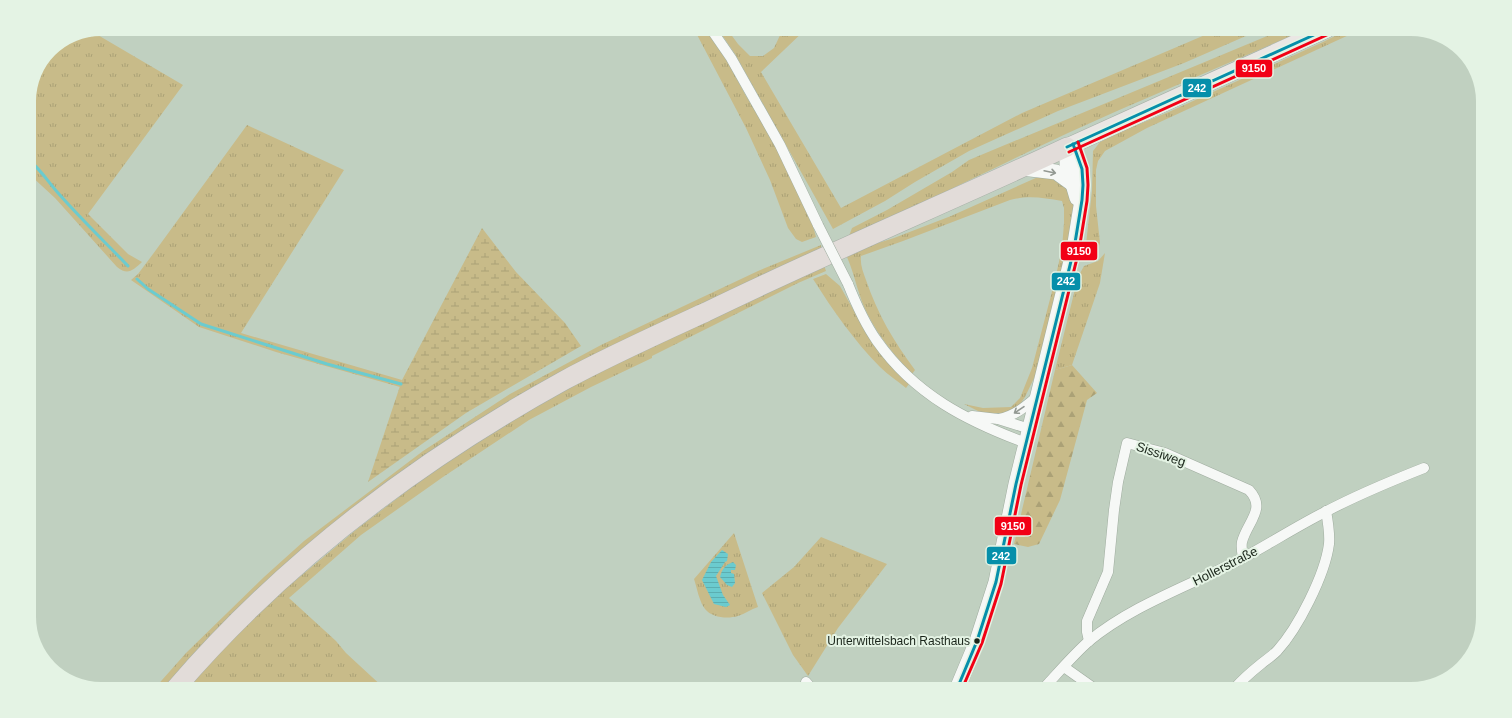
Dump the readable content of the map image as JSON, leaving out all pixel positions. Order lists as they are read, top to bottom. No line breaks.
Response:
{"streets":{"street":["Sissiweg","Hollerstraße"]},"crossings":[["Sissiweg","Hollerstraße"]],"places":["Unterwittelsbach Rasthaus"],"lines":["transit line 242","transit line 9150"]}
